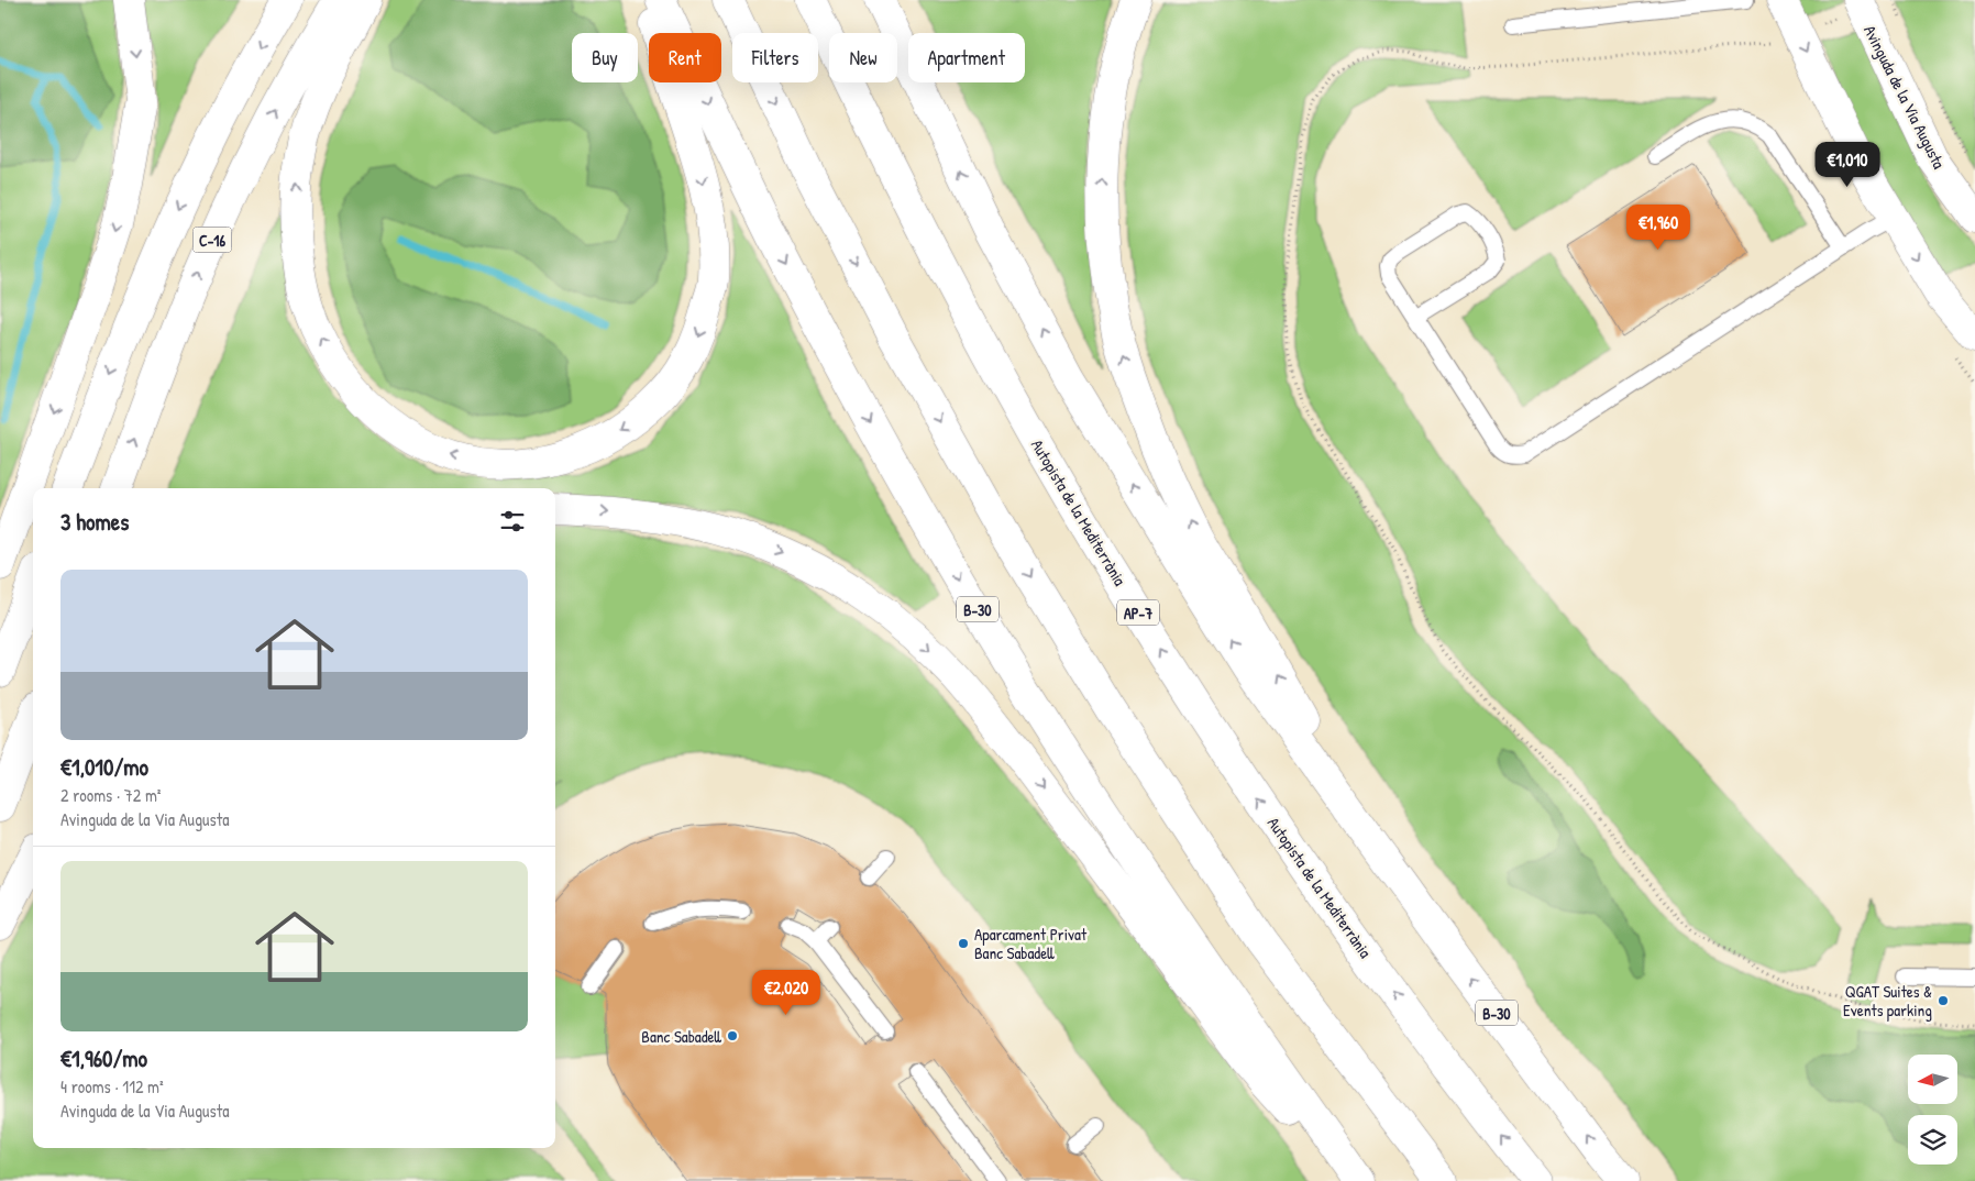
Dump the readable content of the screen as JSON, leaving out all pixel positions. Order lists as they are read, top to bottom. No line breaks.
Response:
{"streets":{"main road":["Avinguda de la Via Augusta","C-16","Autopista de la Mediterrània","B-30","AP-7"]},"places":["Aparcament Privat Banc Sabadell","QGAT Suites & Events parking","Banc Sabadell"],"north":"left","page":{"chip":["Buy","Rent","Filters","New","Apartment"],"price":["€1,010","€1,960","€2,020"],"heading":"3 homes","list":[{"name":"€1,010/mo","note":"2 rooms · 72 m² · Avinguda de la Via Augusta"},{"name":"€1,960/mo","note":"4 rooms · 112 m² · Avinguda de la Via Augusta"}]}}
